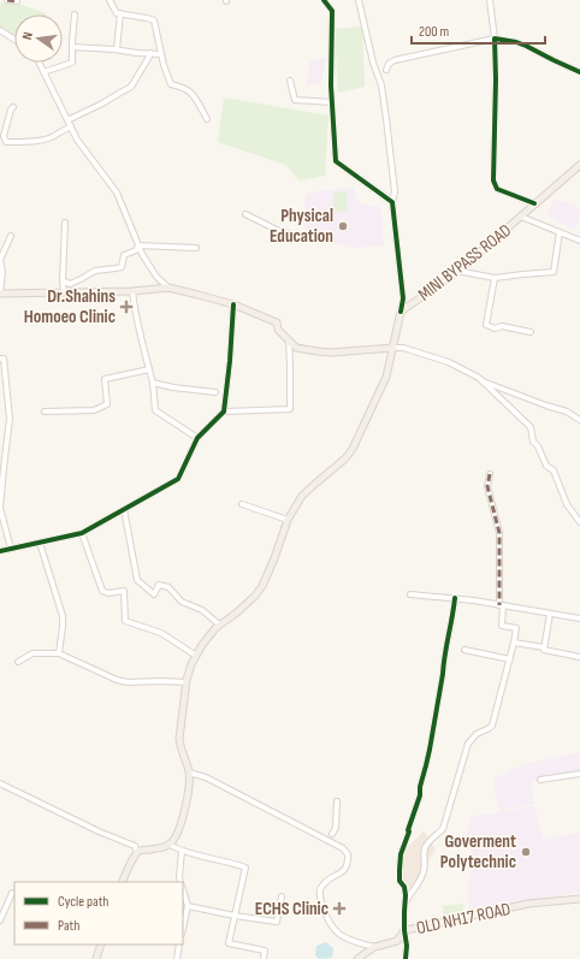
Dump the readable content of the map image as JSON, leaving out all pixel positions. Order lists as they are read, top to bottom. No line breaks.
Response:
{"streets":{"main road":["MINI BYPASS ROAD","OLD NH17 ROAD"]},"places":{"other":["Physical Education","Goverment Polytechnic"],"health":["Dr.Shahins Homoeo Clinic","ECHS Clinic"]},"legend":["Cycle path","Path"],"scale_bar":"200 m","north":"left"}
